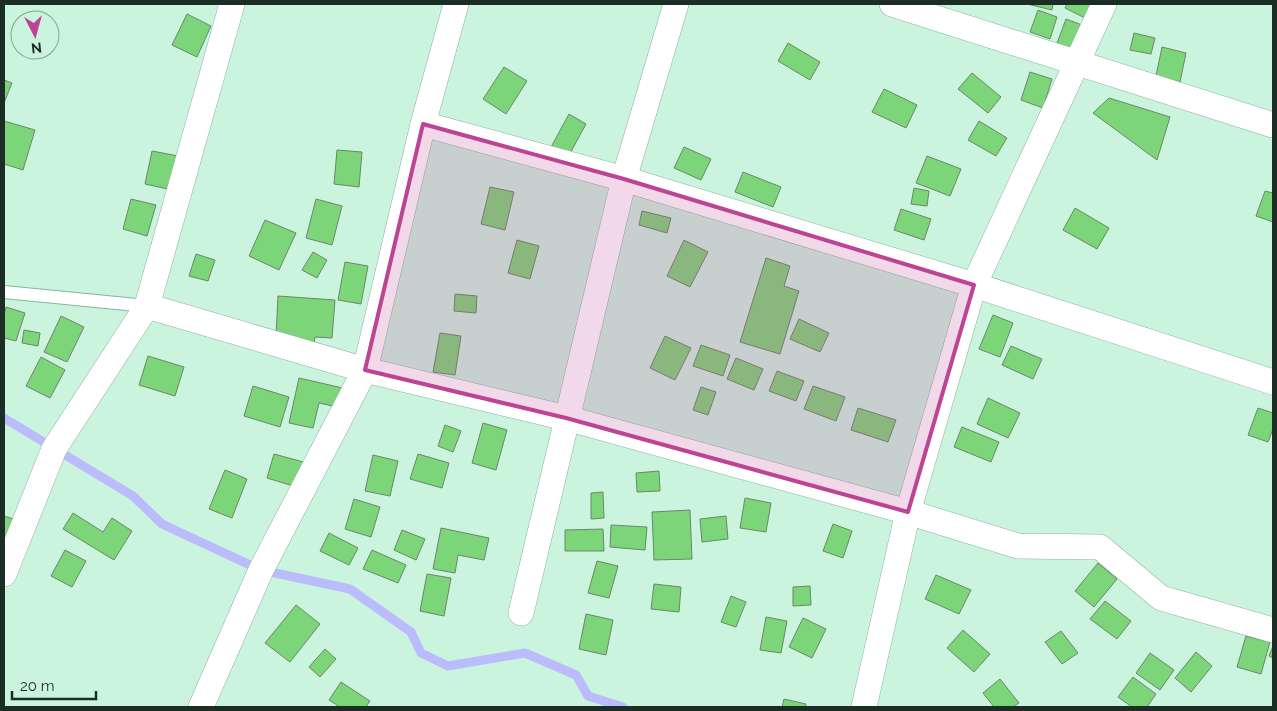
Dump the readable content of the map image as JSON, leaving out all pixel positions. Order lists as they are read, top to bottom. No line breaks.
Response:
{"scale_bar":"20 m","north":"bottom"}
